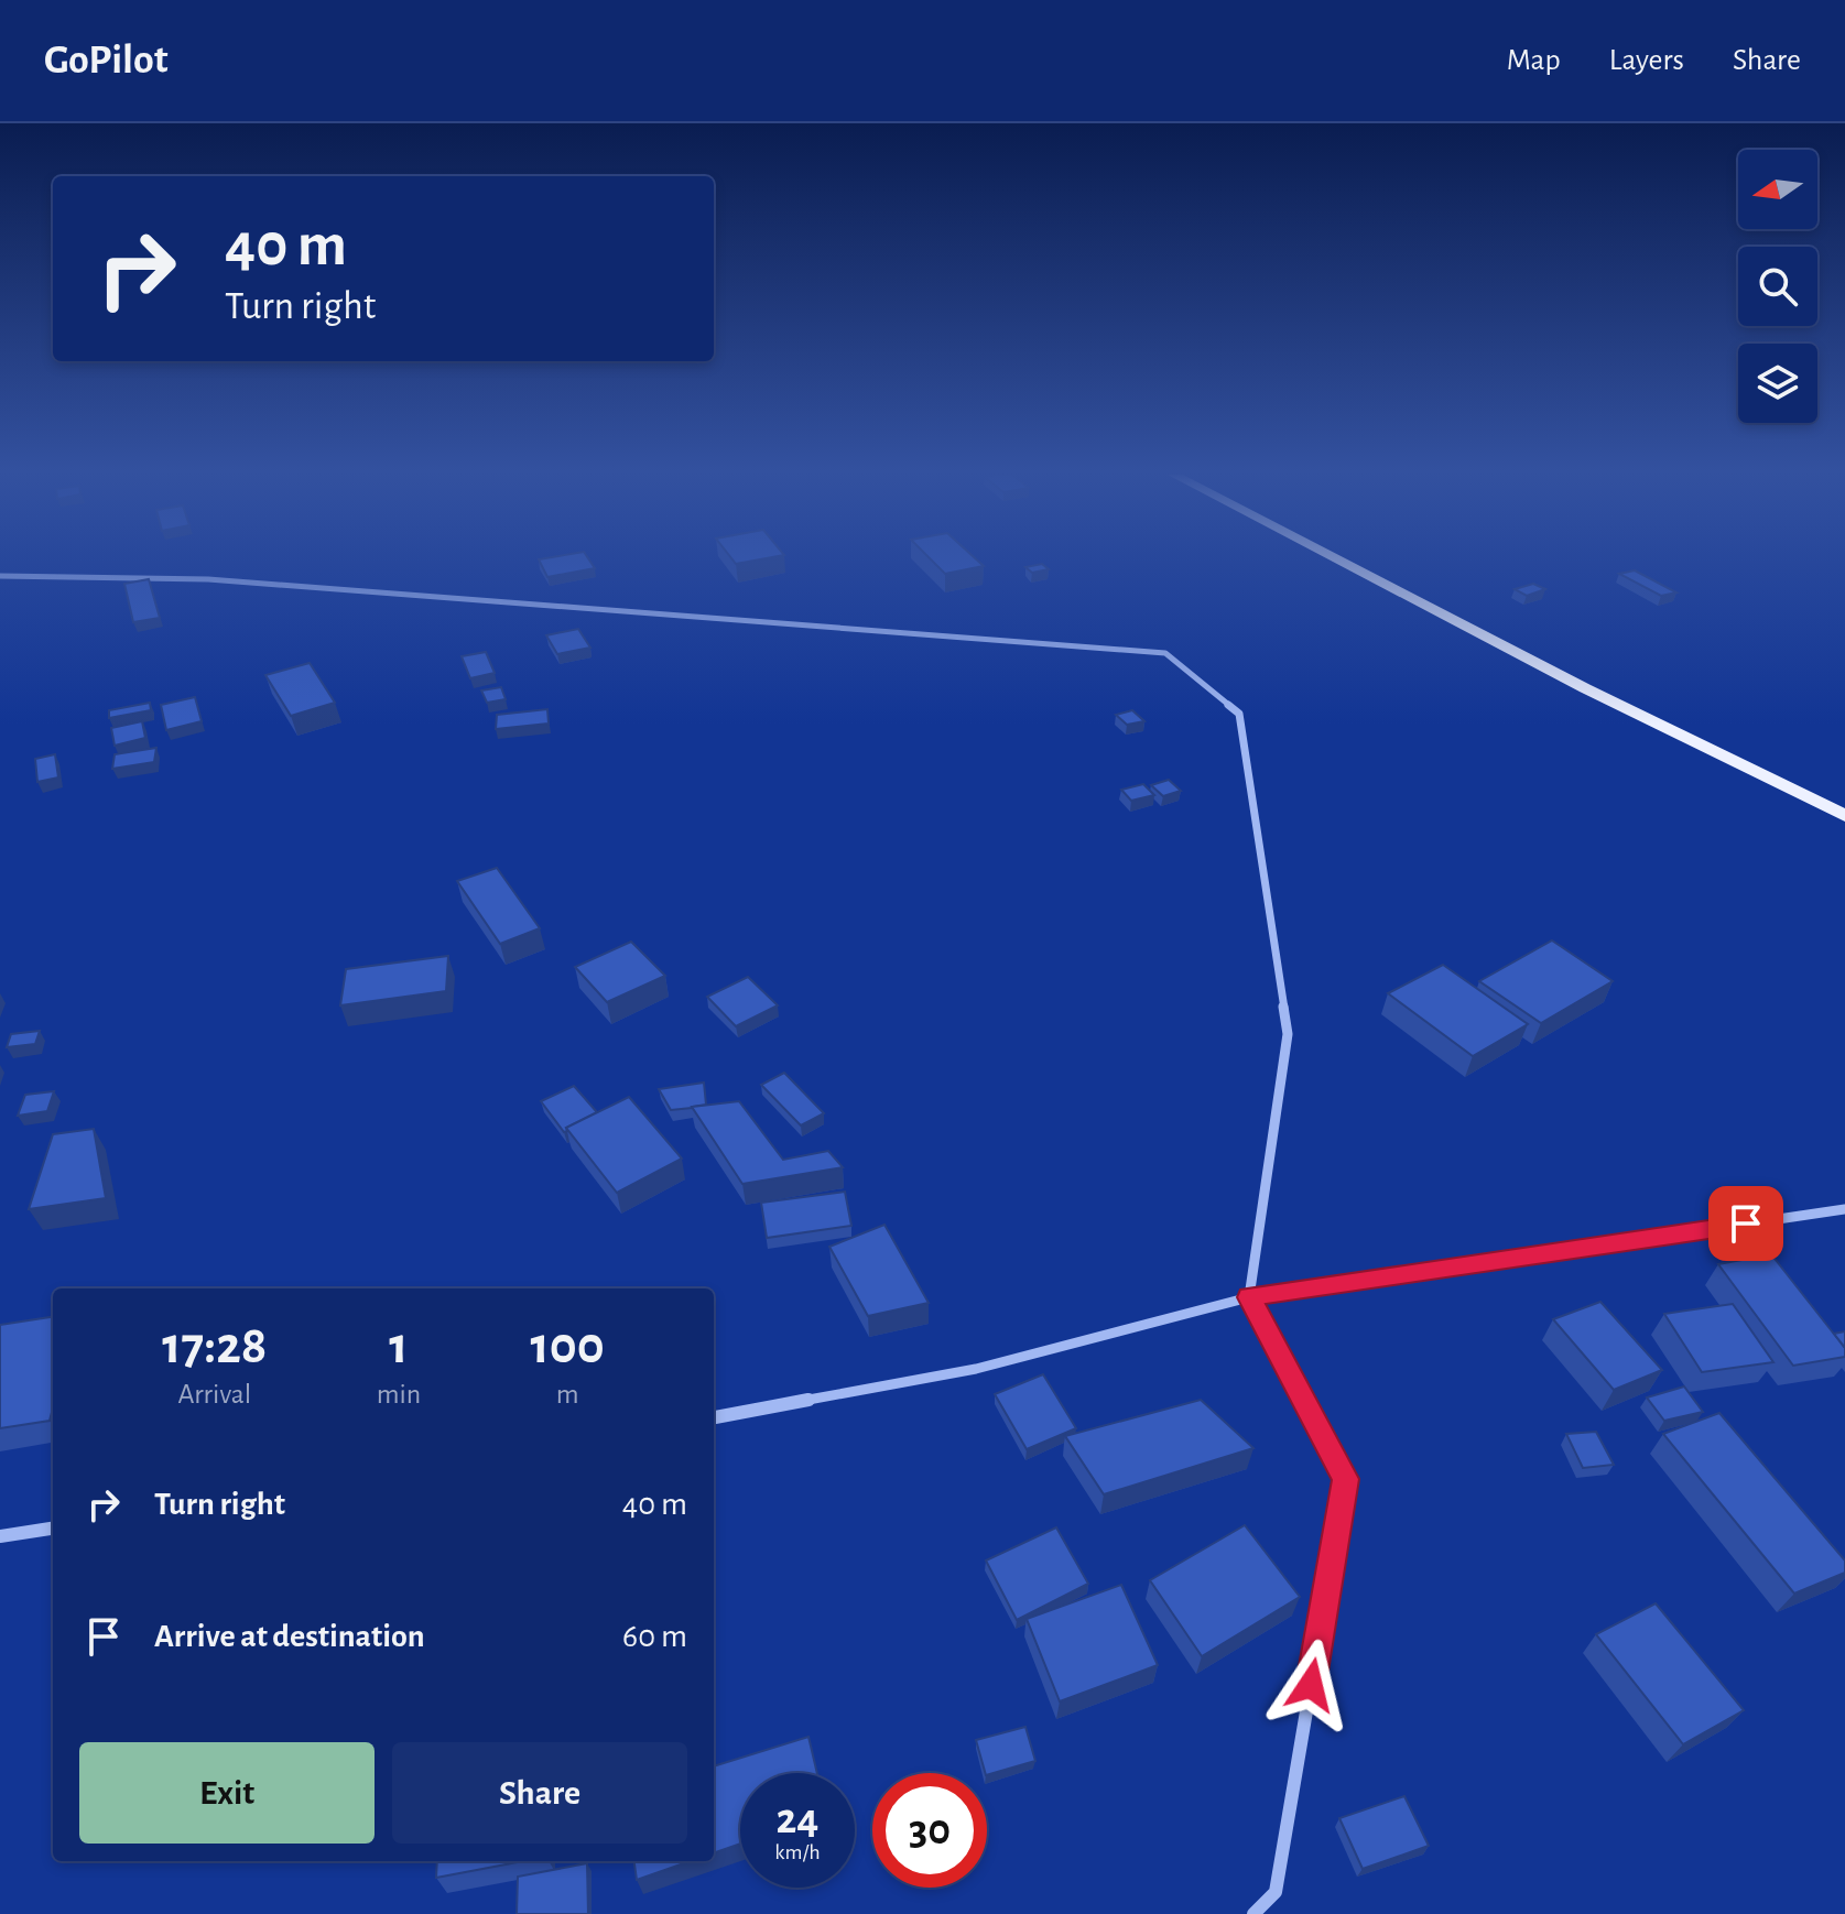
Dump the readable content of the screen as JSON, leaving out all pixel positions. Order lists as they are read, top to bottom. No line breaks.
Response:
{"north":"left","page":{"header":"GoPilot","nav":["Map","Layers","Share"],"turn":["40 m","Turn right"],"eta":["17:28","Arrival","1","min","100","m"],"list":[{"name":"Turn right","value":"40 m"},{"name":"Arrive at destination","value":"60 m"}],"buttons":["Exit","Share"],"speed":"24 km/h","limit":"30"}}
